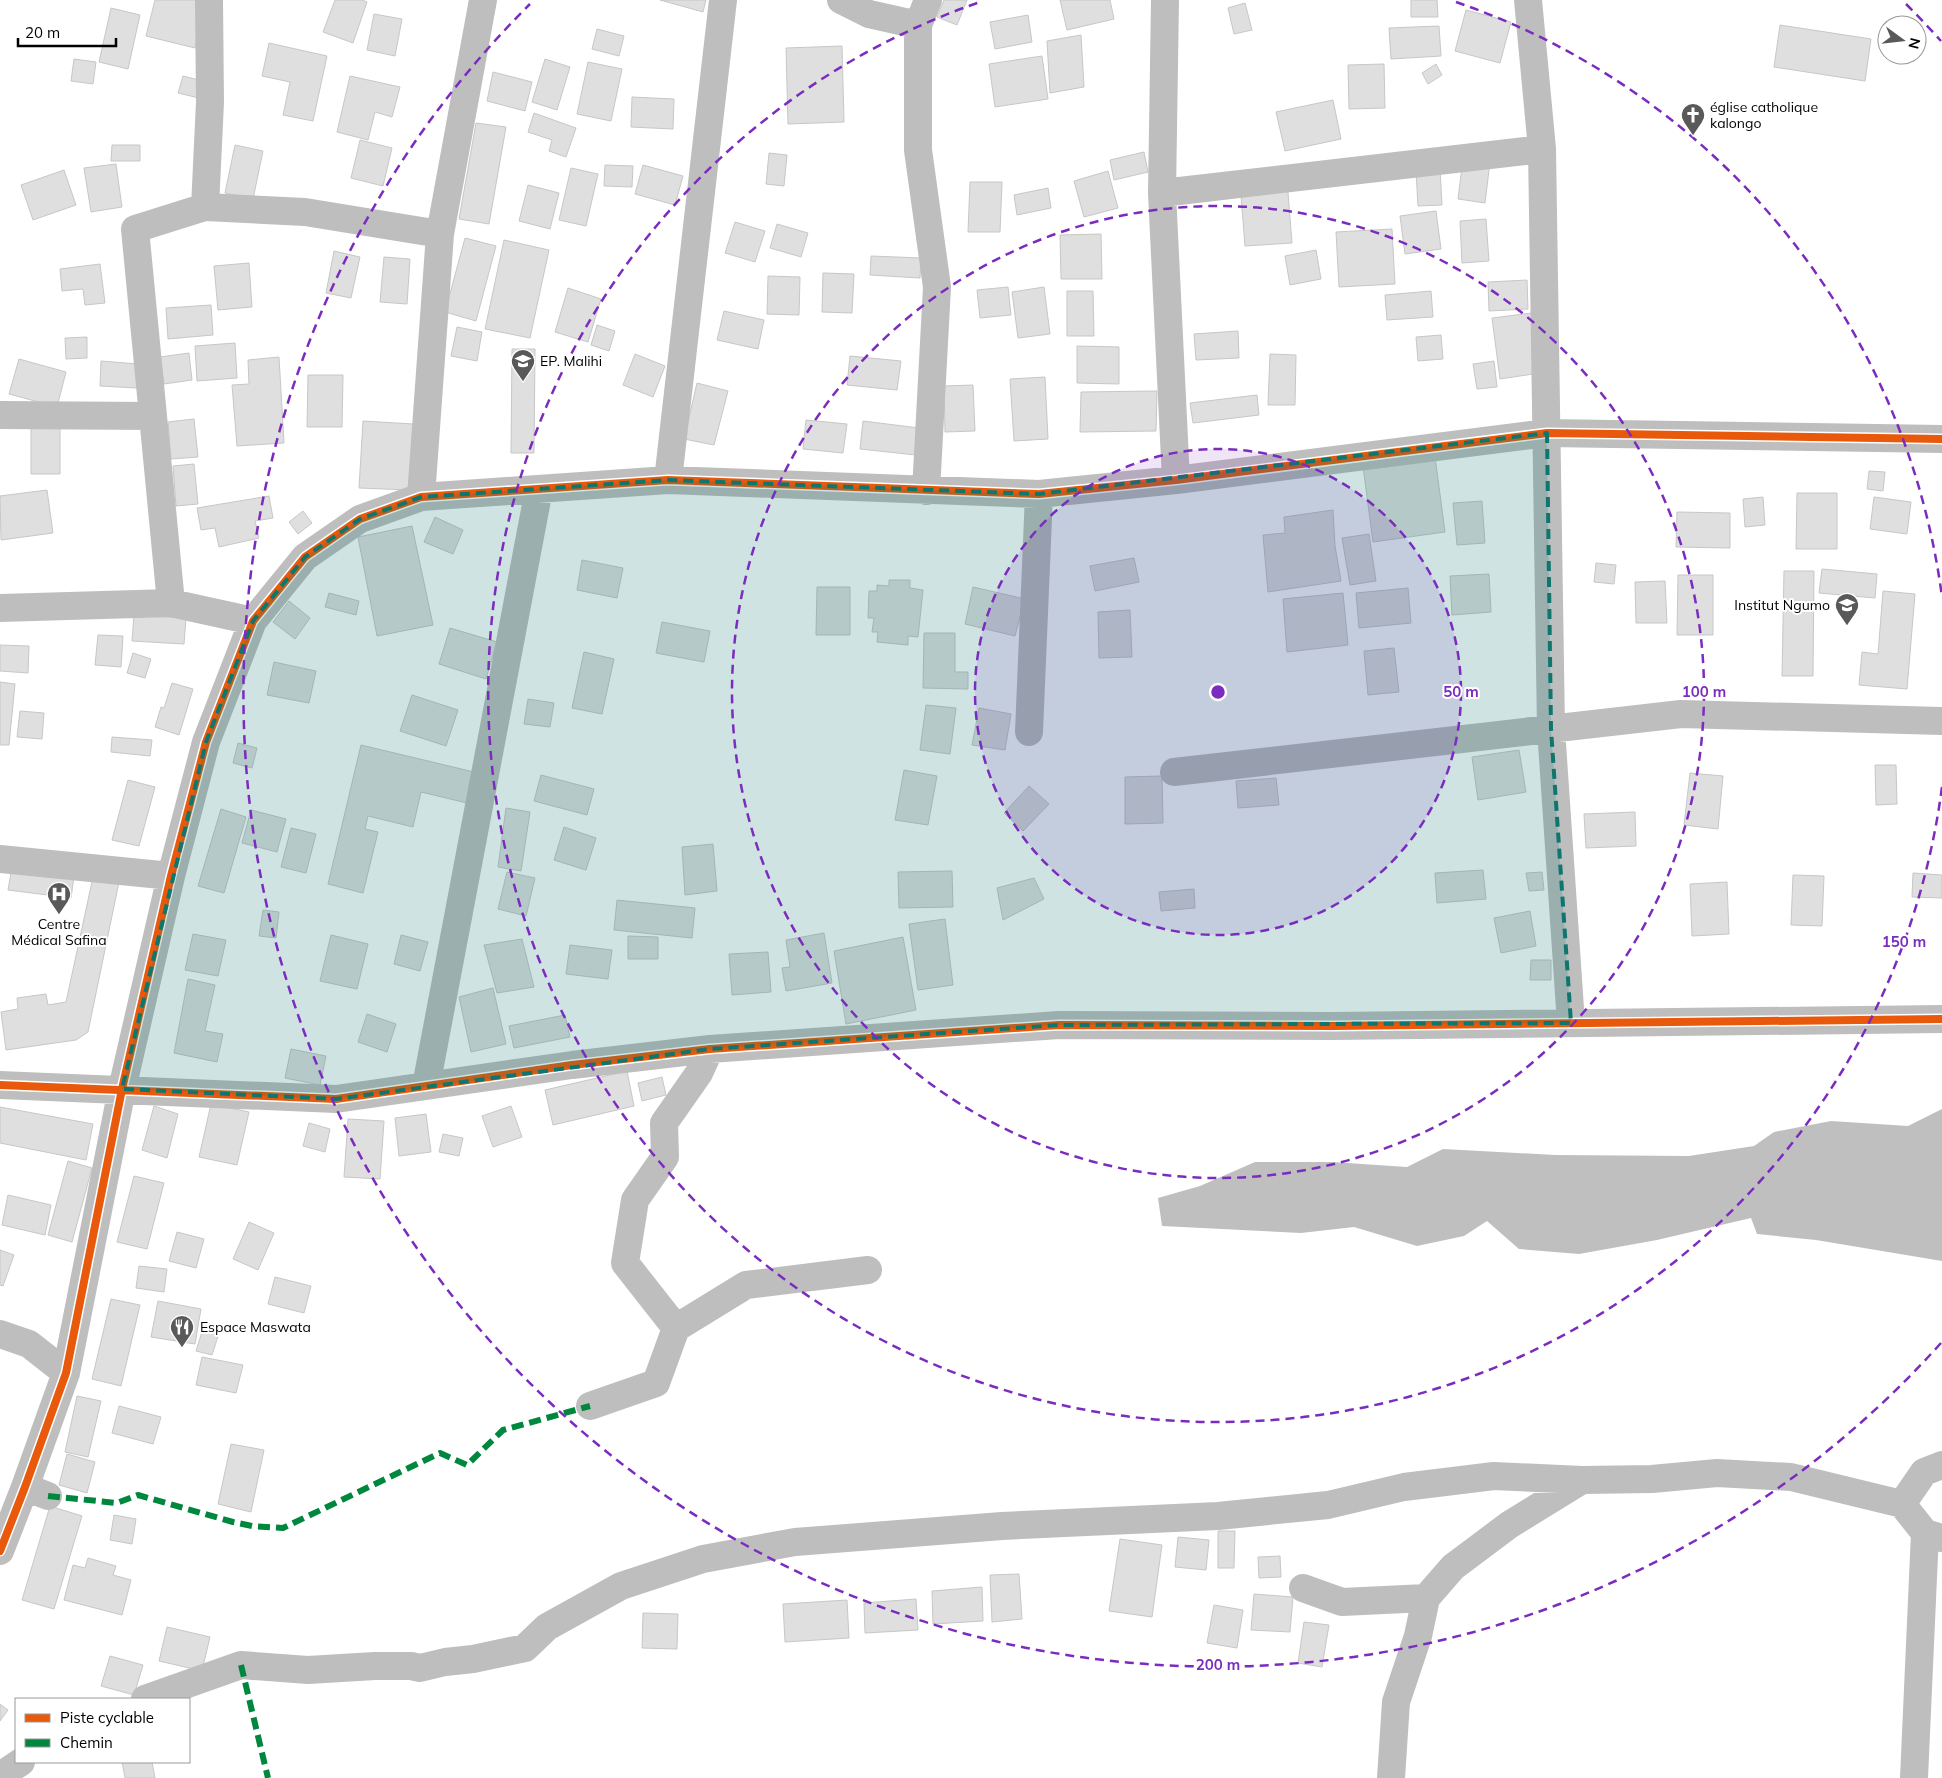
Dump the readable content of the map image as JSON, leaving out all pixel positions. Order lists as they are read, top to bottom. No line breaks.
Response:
{"places":{"church":["église catholique kalongo"],"school or university":["EP. Malihi","Institut Ngumo"],"hospital":["Centre Médical Safina"],"restaurant":["Espace Maswata"]},"legend":["Piste cyclable","Chemin"],"scale_bar":"20 m","north":"right","rings":["50 m","100 m","150 m","200 m"]}
